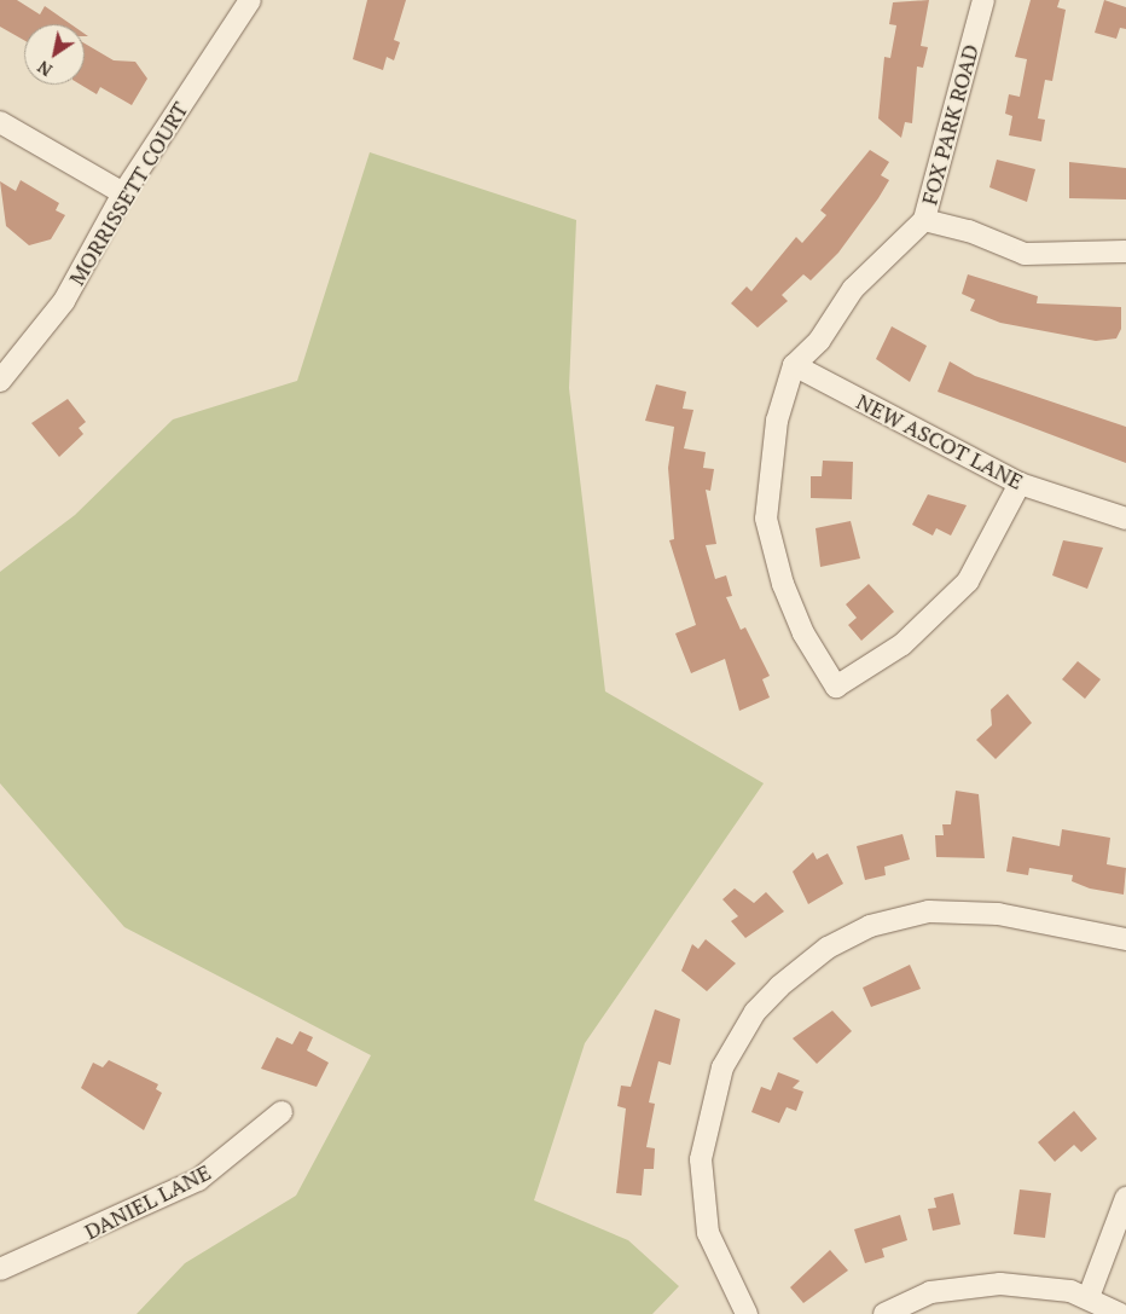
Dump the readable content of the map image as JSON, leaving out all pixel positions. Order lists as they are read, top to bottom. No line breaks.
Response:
{"streets":{"street":["FOX PARK ROAD","MORRISSETT COURT","NEW ASCOT LANE","DANIEL LANE"]},"crossings":[["FOX PARK ROAD","NEW ASCOT LANE"]],"north":"bottom left"}
